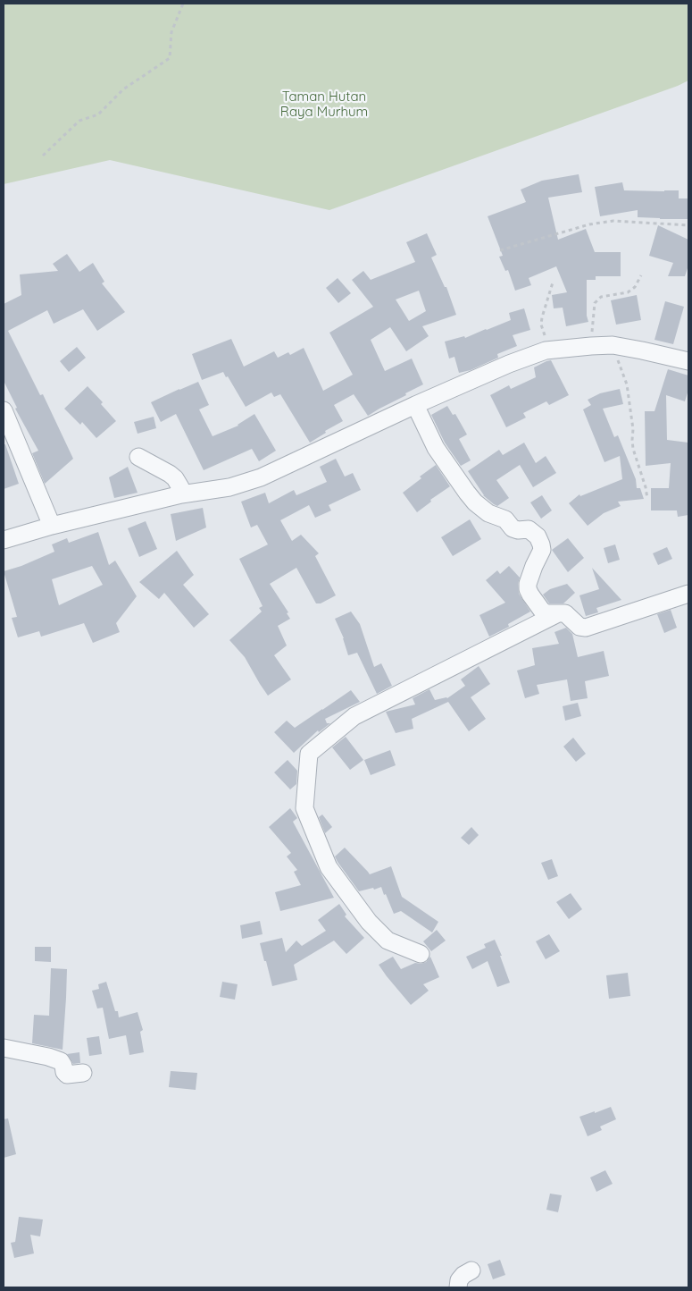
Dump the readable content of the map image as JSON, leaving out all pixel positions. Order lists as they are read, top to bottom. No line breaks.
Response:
{"parks":["Taman Hutan Raya Murhum"]}
